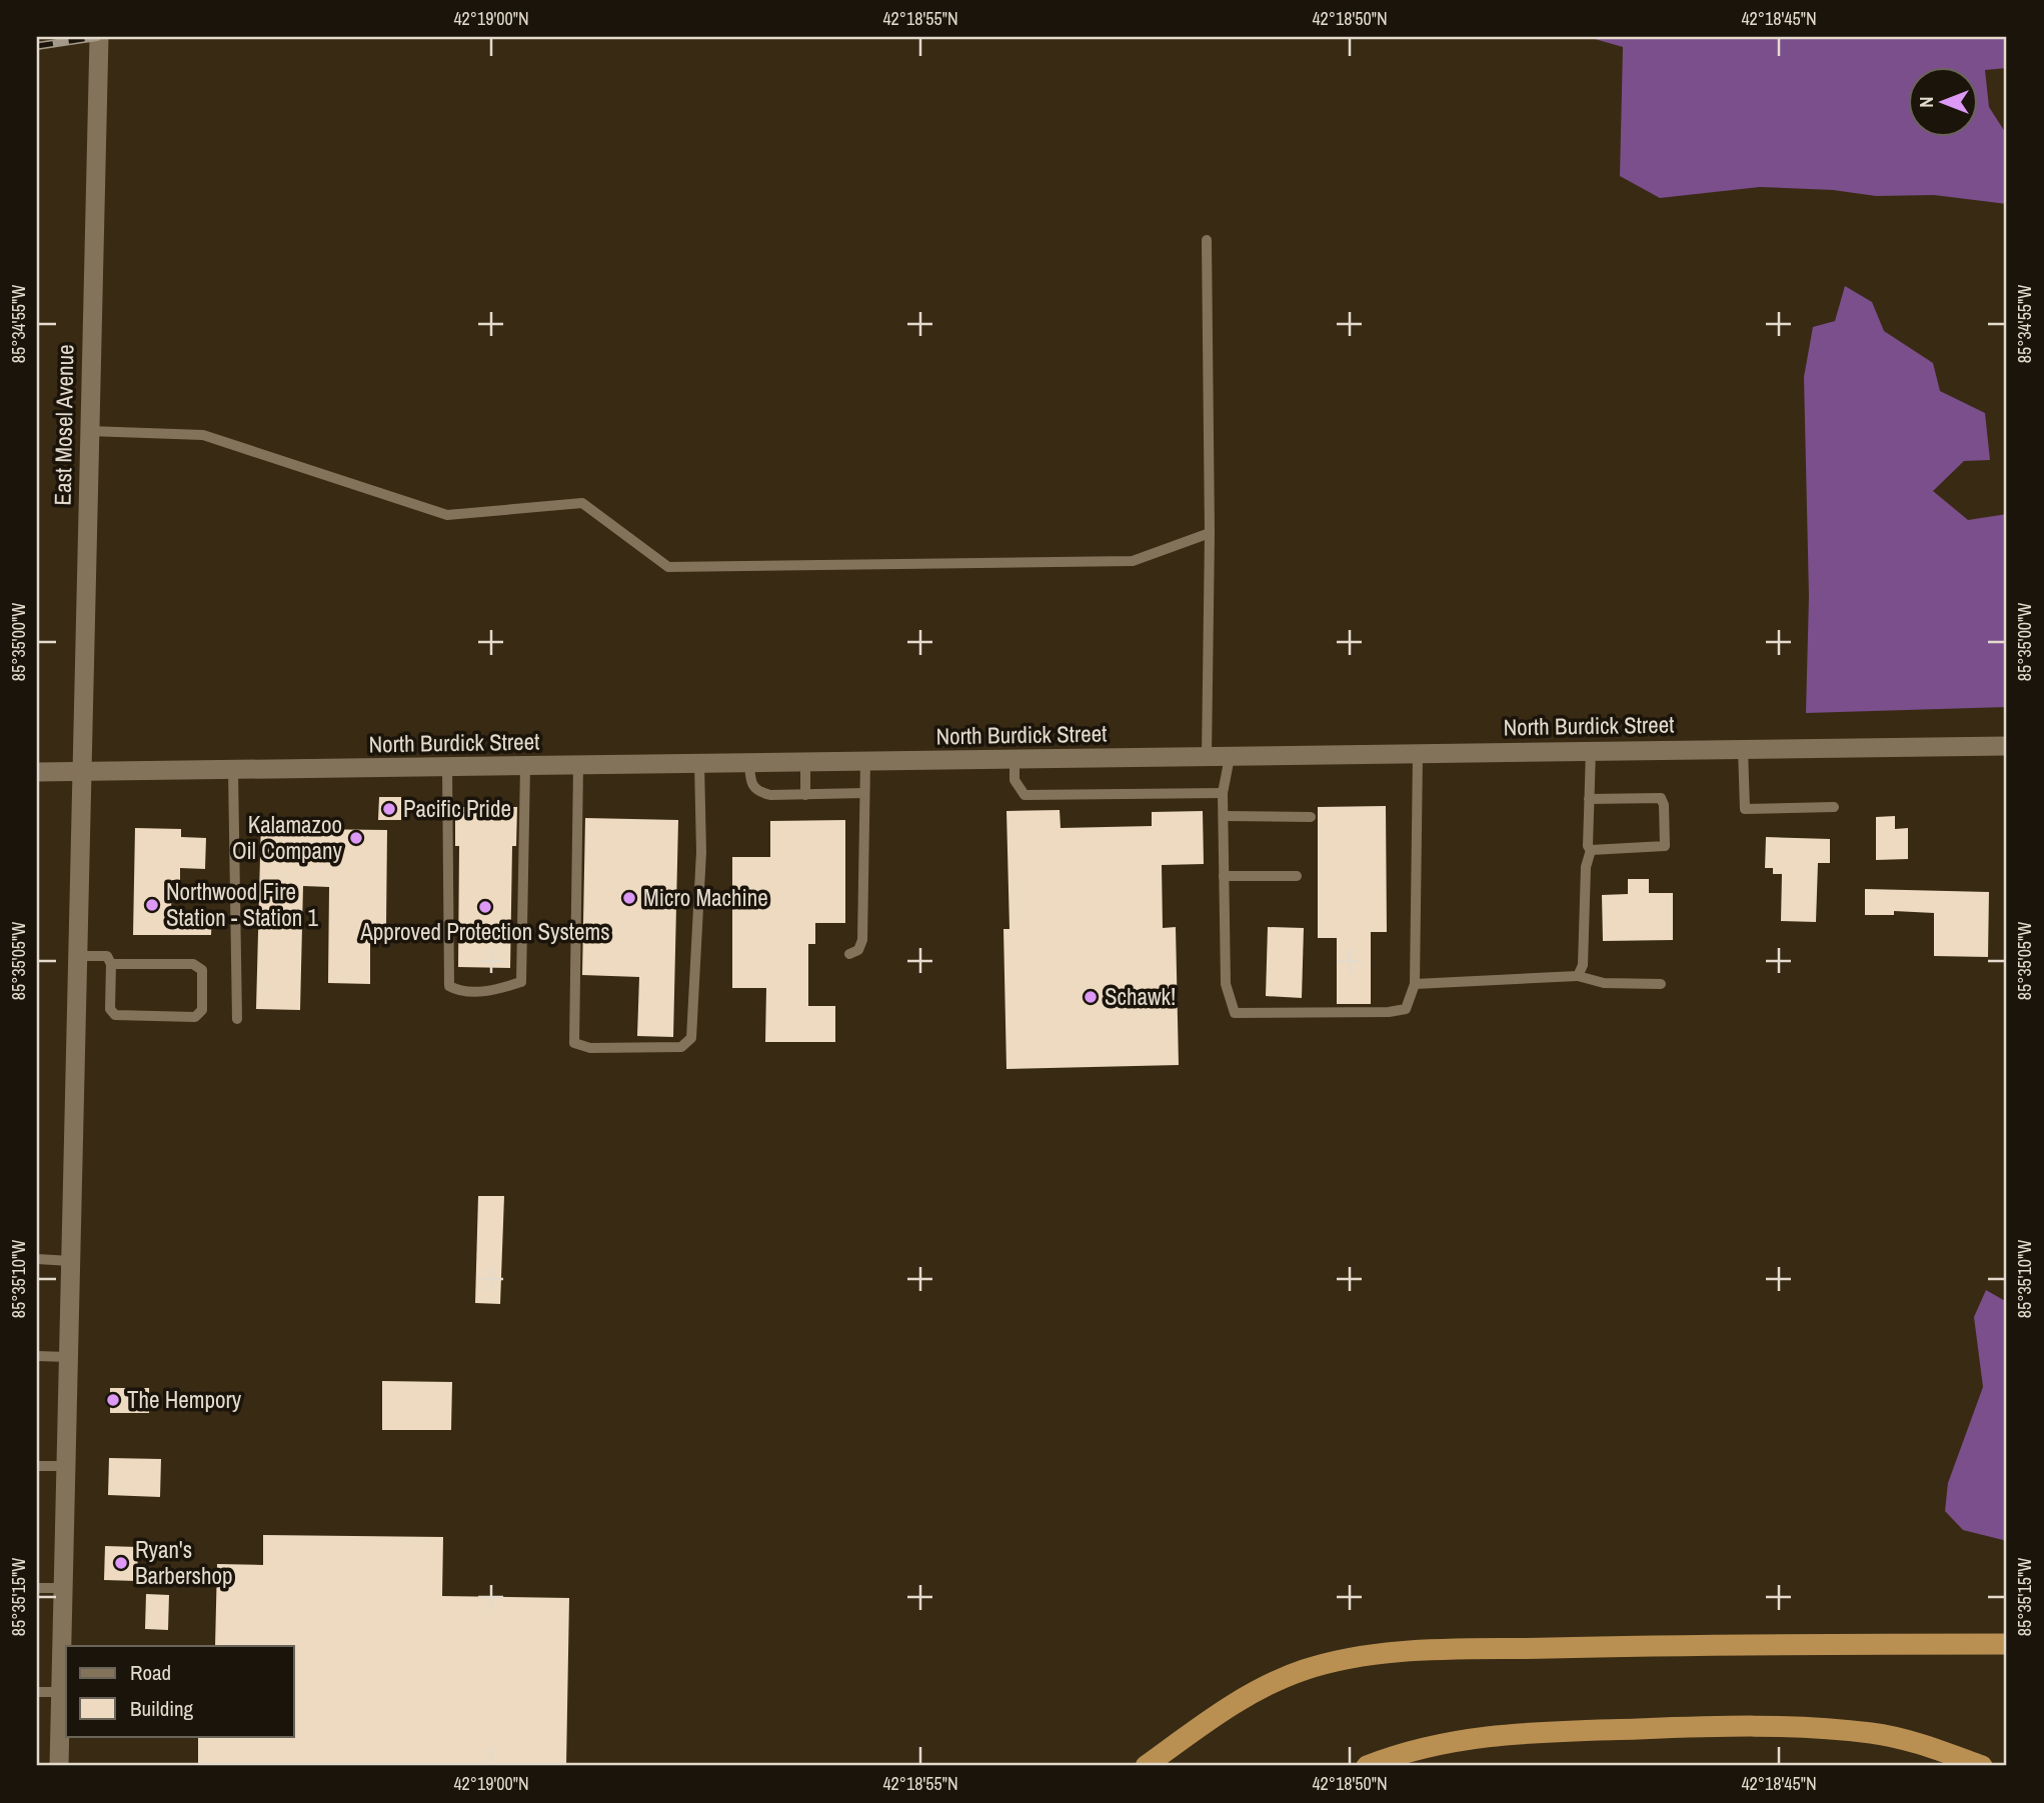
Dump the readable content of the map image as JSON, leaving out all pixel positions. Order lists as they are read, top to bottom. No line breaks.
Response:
{"streets":{"street":["East Mosel Avenue","North Burdick Street"]},"crossings":[["East Mosel Avenue","North Burdick Street"]],"places":["Pacific Pride","Kalamazoo Oil Company","Micro Machine","Northwood Fire Station - Station 1","Approved Protection Systems","Schawk!","The Hempory","Ryan's Barbershop"],"legend":["Road","Building"],"north":"left","coordinates":["42°19'00\"N","42°18'55\"N","42°18'50\"N","42°18'45\"N","85°34'55\"W","85°35'00\"W","85°35'05\"W","85°35'10\"W","85°35'15\"W"]}
